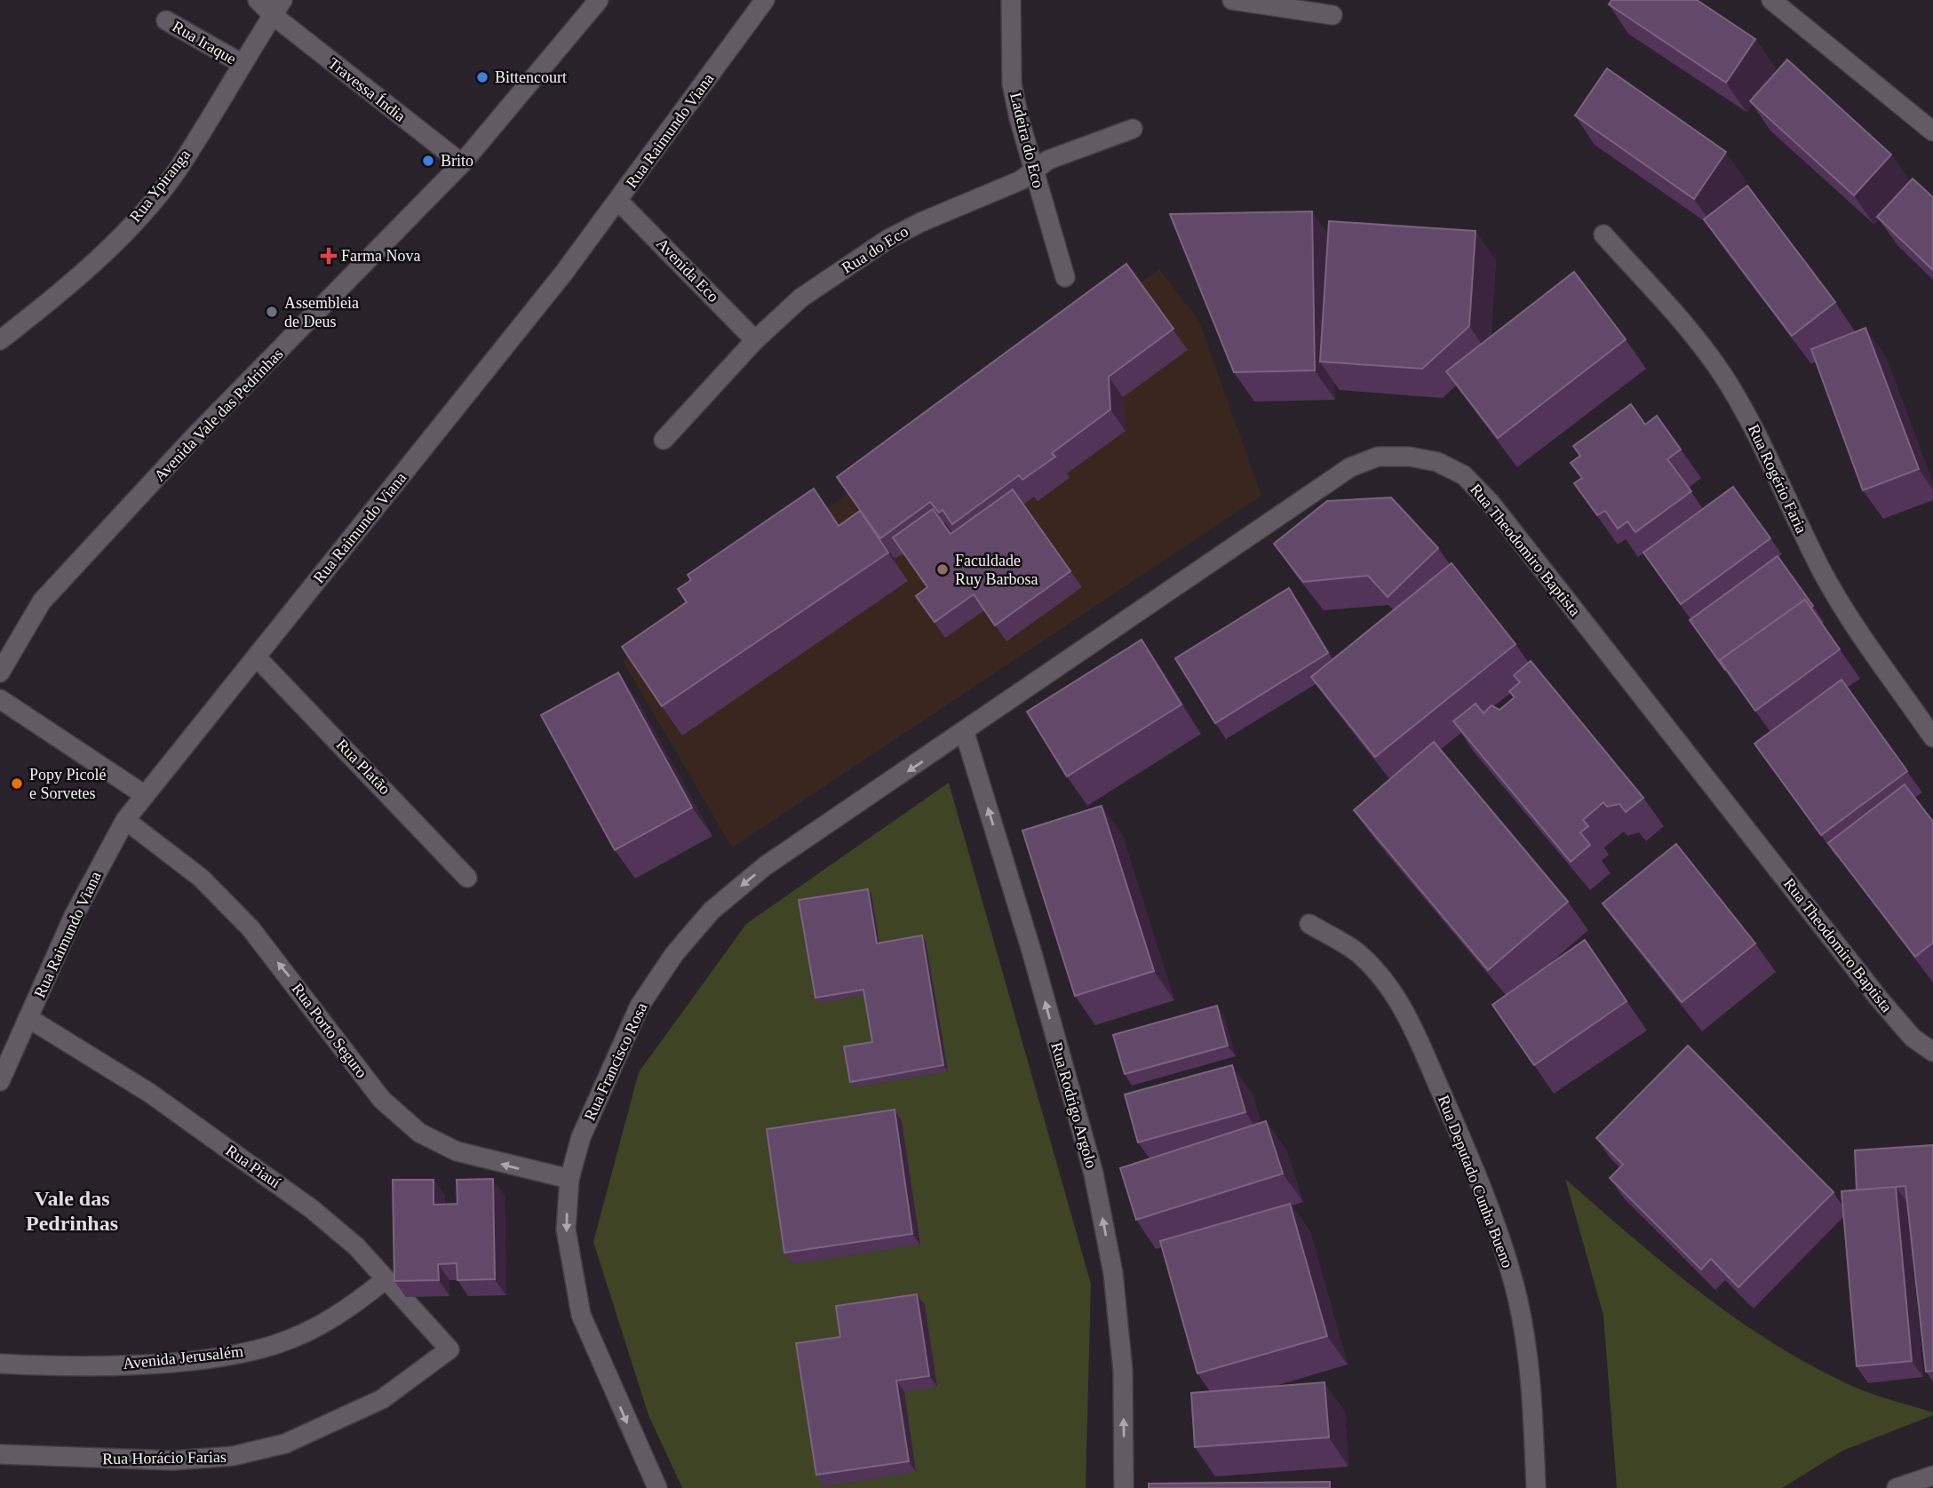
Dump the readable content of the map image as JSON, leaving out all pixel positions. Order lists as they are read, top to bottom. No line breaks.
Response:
{"streets":{"street":["Rua Iraque","Travessa Índia","Rua Raimundo Viana","Ladeira do Eco","Rua Ypiranga","Rua do Eco","Avenida Eco","Avenida Vale das Pedrinhas","Rua Rogério Faria","Rua Theodomiro Baptista","Rua Platão","Rua Porto Seguro","Rua Francisco Rosa","Rua Rodrigo Argolo","Rua Piauí","Rua Deputado Cunha Bueno","Avenida Jerusalém","Rua Horácio Farias"]},"crossings":[["Rua Iraque","Rua Ypiranga"],["Travessa Índia","Rua Ypiranga"],["Travessa Índia","Avenida Vale das Pedrinhas"],["Rua Raimundo Viana","Avenida Eco"],["Rua Raimundo Viana","Rua Platão"],["Rua Raimundo Viana","Rua Porto Seguro"],["Rua Raimundo Viana","Rua Piauí"],["Ladeira do Eco","Rua do Eco"],["Rua do Eco","Avenida Eco"],["Rua Theodomiro Baptista","Rua Francisco Rosa"],["Rua Theodomiro Baptista","Rua Rodrigo Argolo"],["Rua Porto Seguro","Rua Francisco Rosa"],["Rua Francisco Rosa","Rua Rodrigo Argolo"],["Rua Piauí","Avenida Jerusalém"],["Rua Piauí","Rua Horácio Farias"]],"one_way":["Rua Porto Seguro","Rua Francisco Rosa","Rua Rodrigo Argolo"],"districts":["Vale das Pedrinhas"],"places":{"other":["Bittencourt","Brito","Assembleia de Deus","Faculdade Ruy Barbosa","Popy Picolé e Sorvetes"],"health":["Farma Nova"]}}
